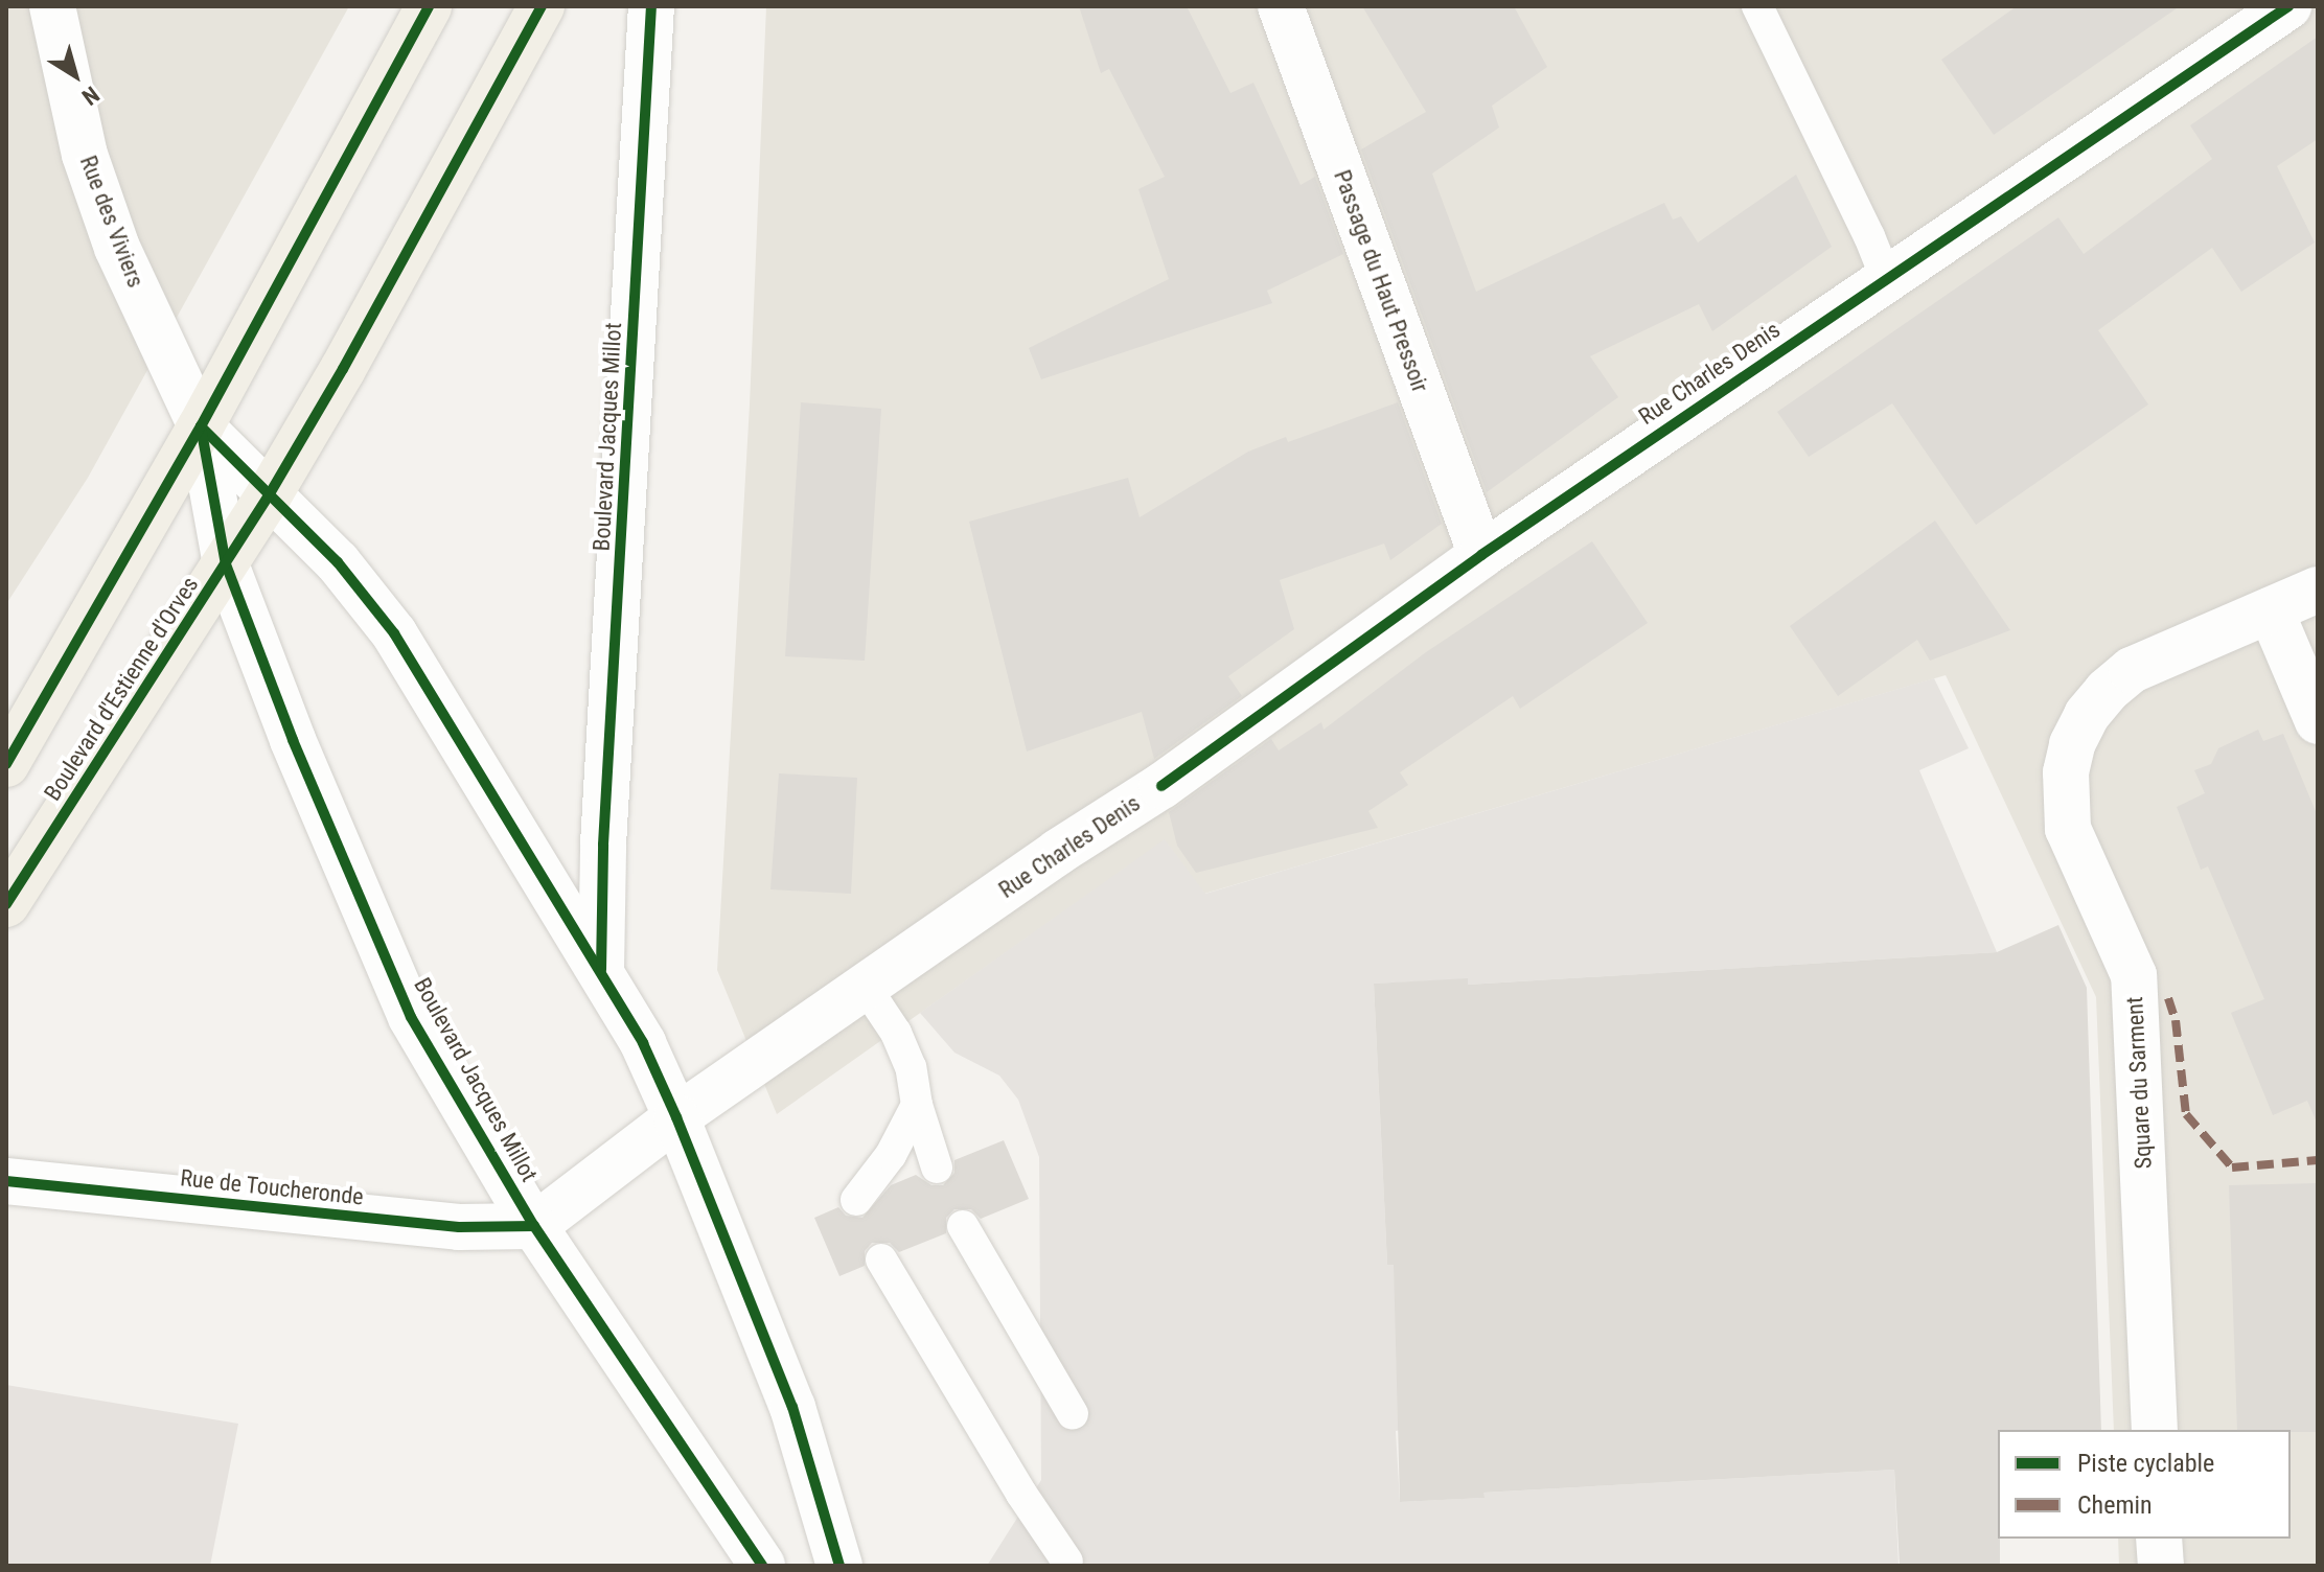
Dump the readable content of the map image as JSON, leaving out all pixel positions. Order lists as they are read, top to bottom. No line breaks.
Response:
{"streets":{"main road":["Boulevard d'Estienne d'Orves"],"street":["Rue des Viviers","Passage du Haut Pressoir","Rue Charles Denis","Boulevard Jacques Millot","Square du Sarment","Rue de Toucheronde"]},"crossings":[["Rue des Viviers","Boulevard Jacques Millot"],["Passage du Haut Pressoir","Rue Charles Denis"],["Rue Charles Denis","Boulevard Jacques Millot"],["Rue Charles Denis","Rue de Toucheronde"],["Boulevard Jacques Millot","Boulevard d'Estienne d'Orves"],["Boulevard Jacques Millot","Rue de Toucheronde"]],"legend":["Piste cyclable","Chemin"],"north":"bottom right"}
